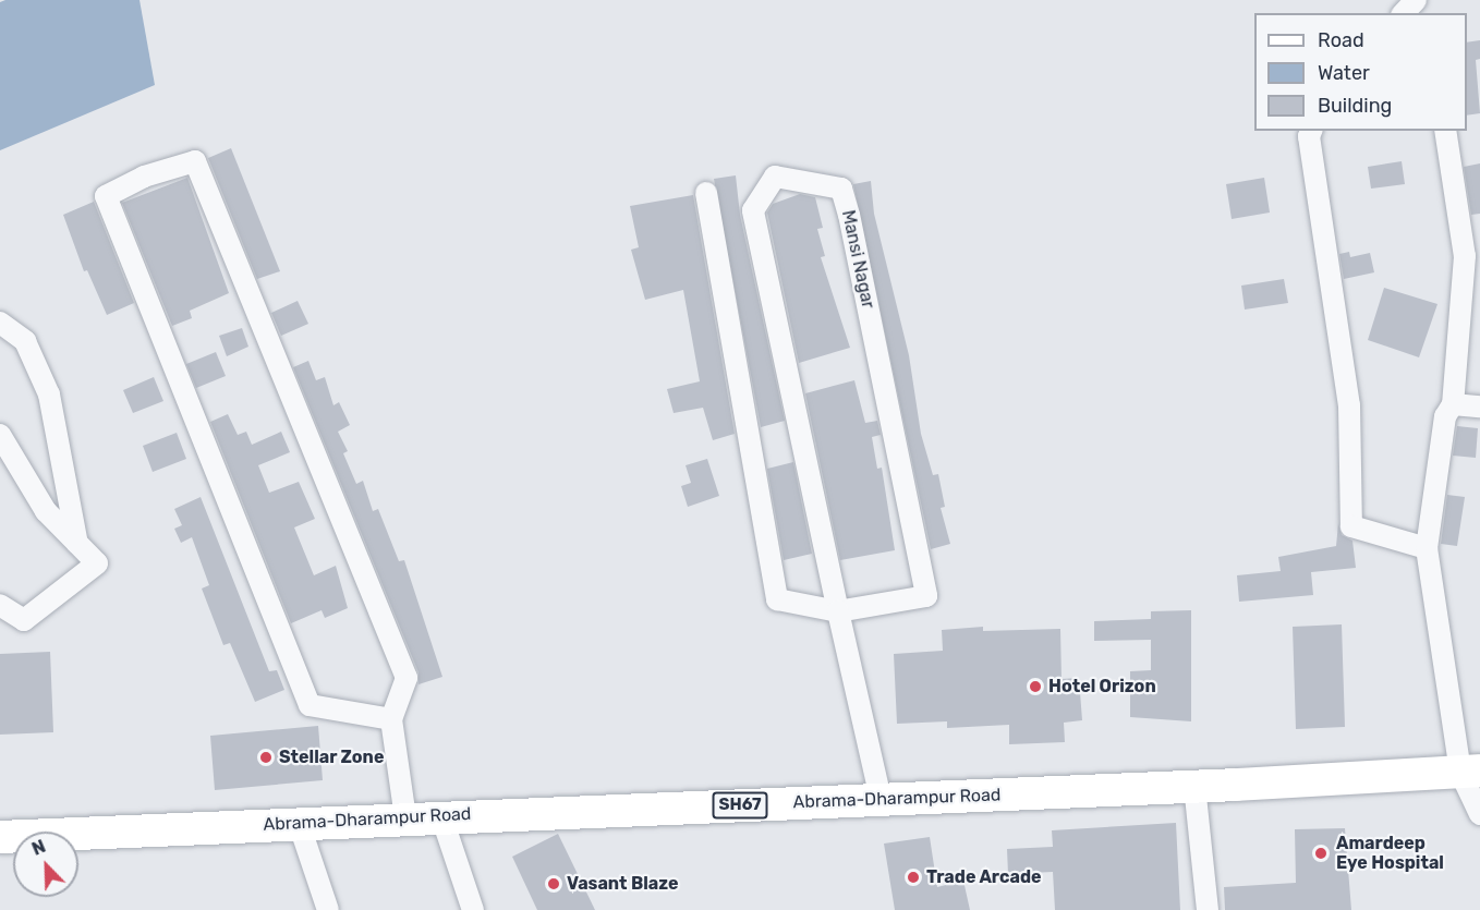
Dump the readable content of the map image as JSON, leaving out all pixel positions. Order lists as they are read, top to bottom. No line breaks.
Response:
{"streets":{"main road":["Abrama-Dharampur Road","SH67"],"street":["Mansi Nagar"]},"crossings":[["Mansi Nagar","Abrama-Dharampur Road"]],"places":["Hotel Orizon","Stellar Zone","Amardeep Eye Hospital","Trade Arcade","Vasant Blaze"],"legend":["Road","Water","Building"],"north":"top left"}
